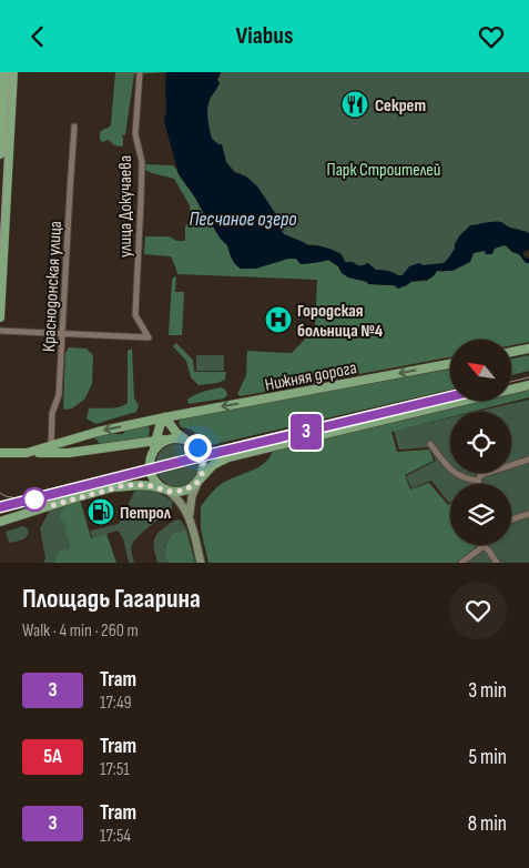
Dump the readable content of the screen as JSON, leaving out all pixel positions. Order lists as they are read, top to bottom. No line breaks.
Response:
{"streets":{"main road":["Нижняя дорога"],"street":["улица Докучаева","Краснодонская улица"]},"crossings":[["улица Докучаева","Краснодонская улица"],["Краснодонская улица","Нижняя дорога"]],"water":["Песчаное озеро"],"parks":["Парк Строителей"],"places":{"restaurant":["Секрет"],"hospital":["Городская больница №4"],"fuel station":["Петрол"]},"lines":["tram line 3"],"north":"top left","page":{"header":"Viabus","on_map":"3","heading":["Площадь Гагарина","Walk · 4 min · 260 m"],"list":[{"mark":"3","name":"Tram","note":"17:49","value":"3 min"},{"mark":"5А","name":"Tram","note":"17:51","value":"5 min"},{"mark":"3","name":"Tram","note":"17:54","value":"8 min"}]}}
